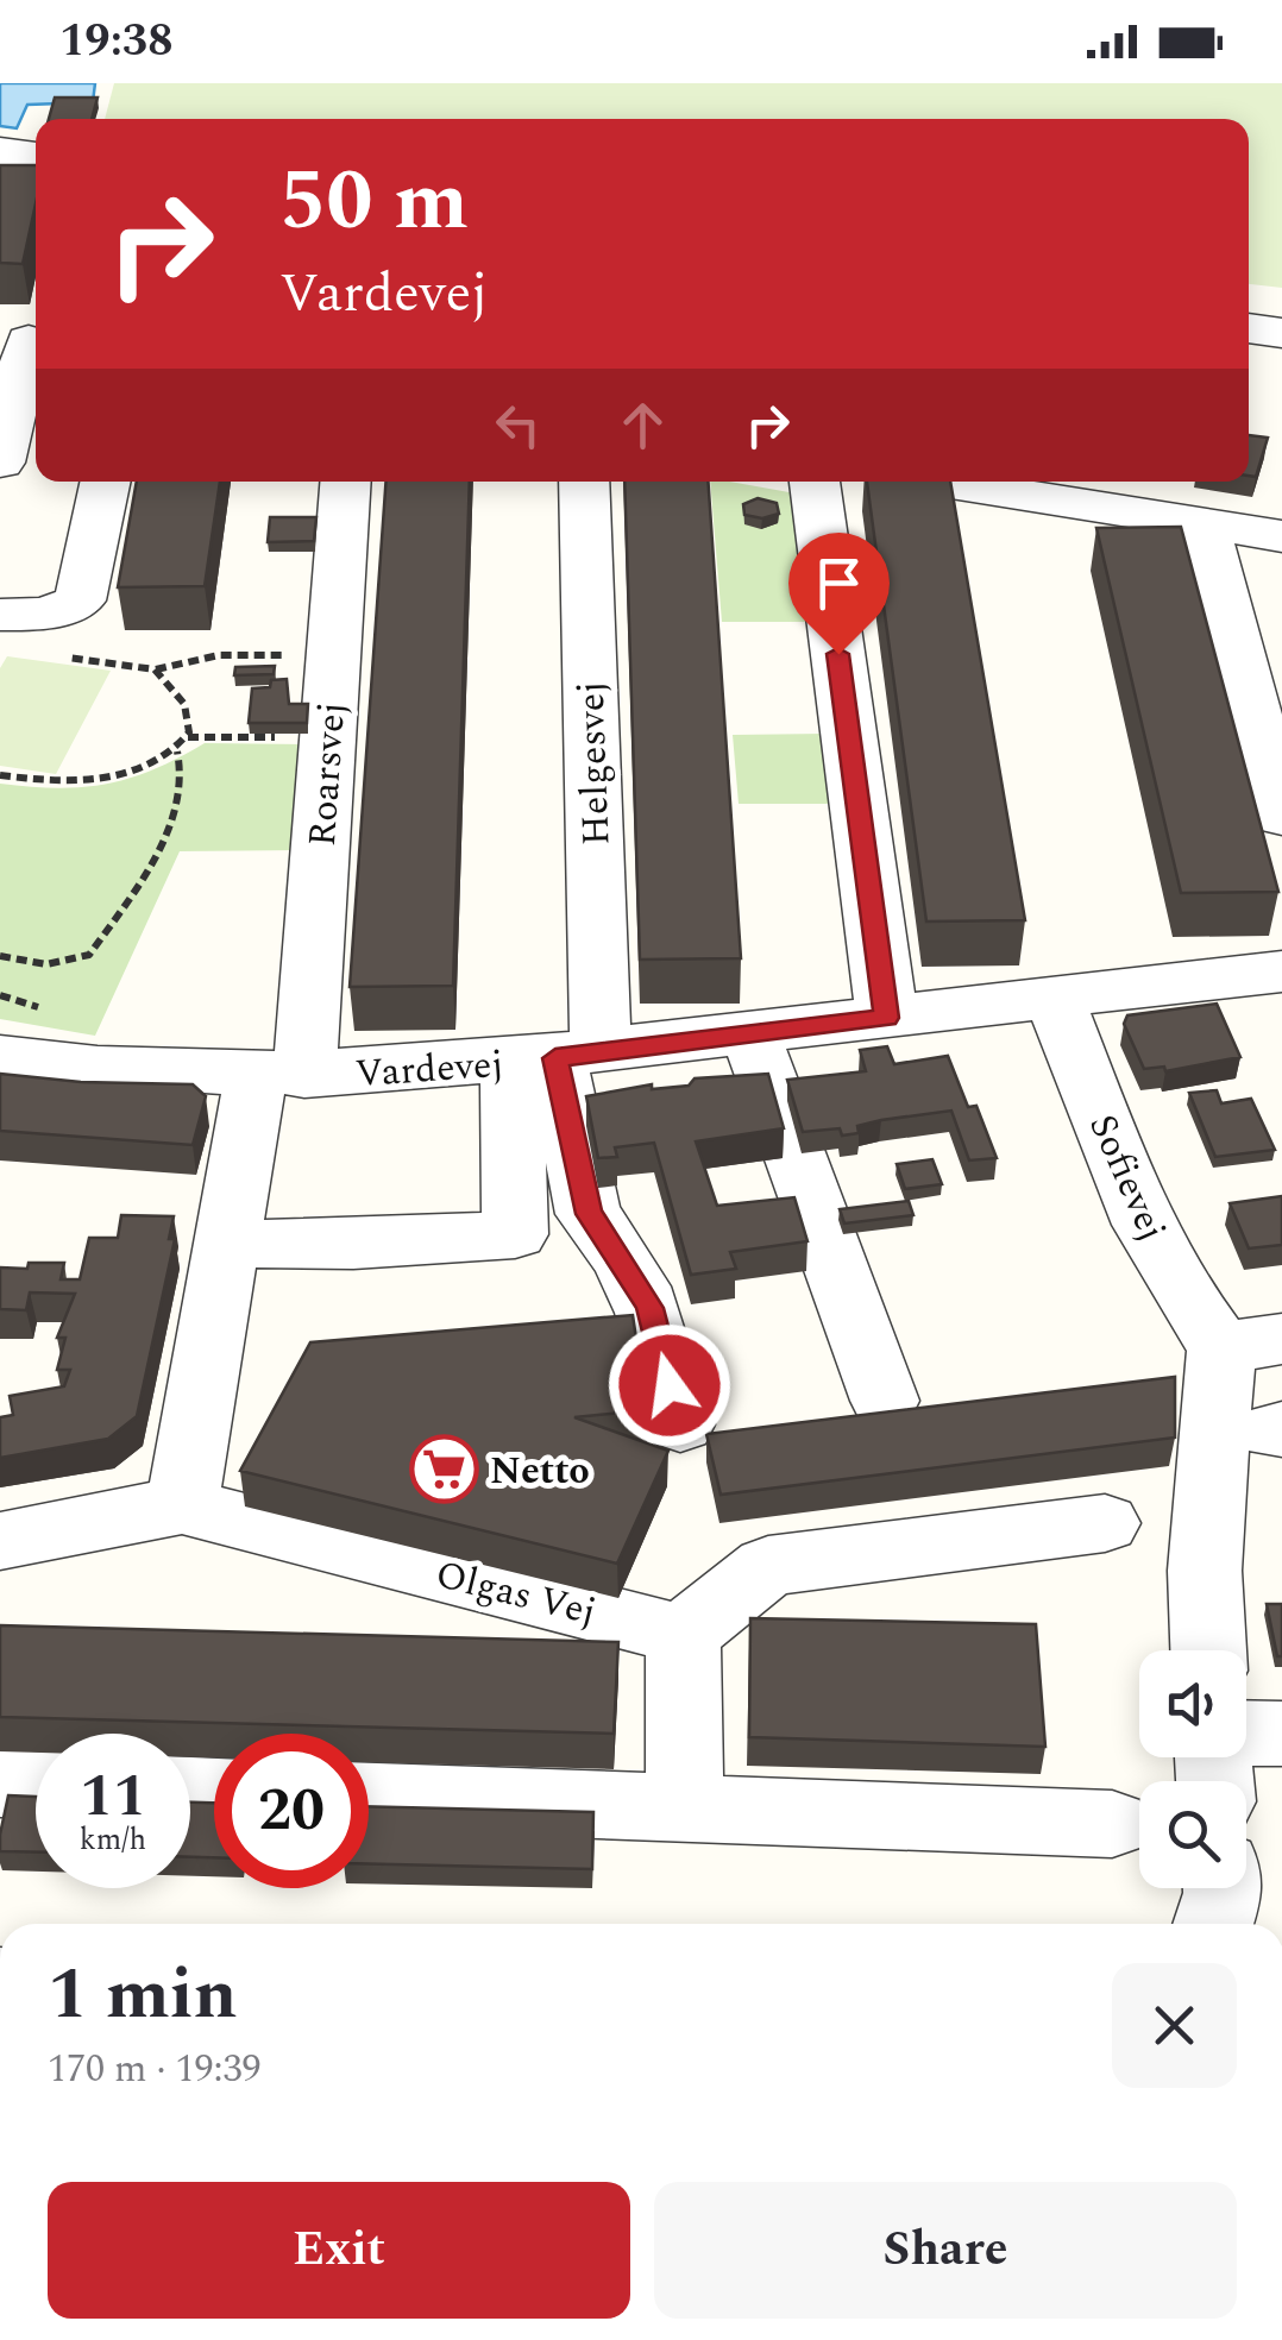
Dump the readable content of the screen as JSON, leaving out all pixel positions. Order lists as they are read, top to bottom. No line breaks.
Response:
{"streets":{"street":["Helgesvej","Roarsvej","Vardevej","Sofievej","Olgas Vej"]},"crossings":[["Helgesvej","Vardevej"],["Roarsvej","Vardevej"],["Vardevej","Sofievej"]],"places":{"supermarket":["Netto"]},"page":{"status":"19:38","turn":["50 m","Vardevej"],"speed":"11 km/h","limit":"20","heading":["1 min","170 m · 19:39"],"buttons":["Exit","Share"]}}
